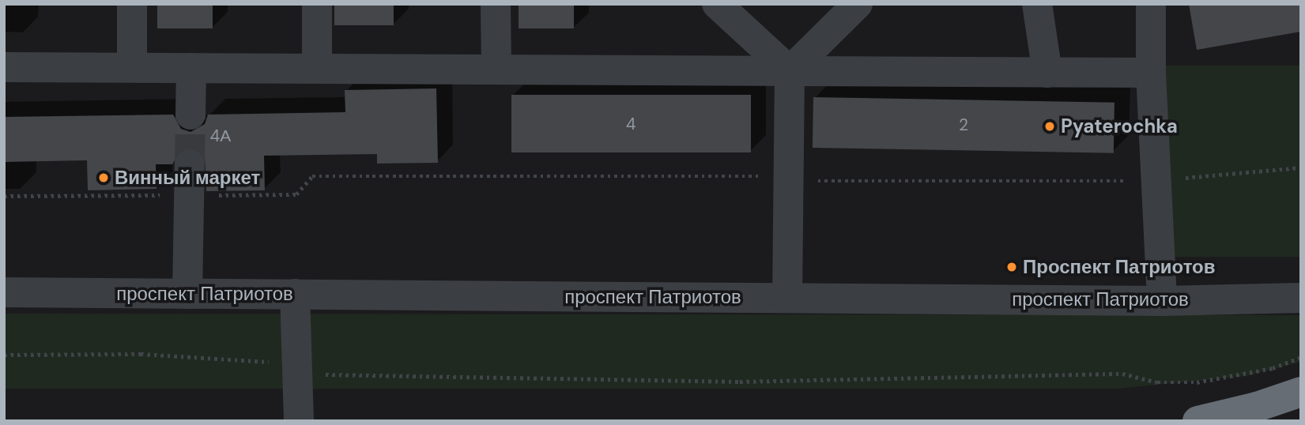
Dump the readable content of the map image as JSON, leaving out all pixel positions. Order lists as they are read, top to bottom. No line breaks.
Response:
{"streets":{"street":["проспект Патриотов"]},"places":["Pyaterochka","Винный маркет","Проспект Патриотов"],"house_numbers":["4","2","4А"]}
